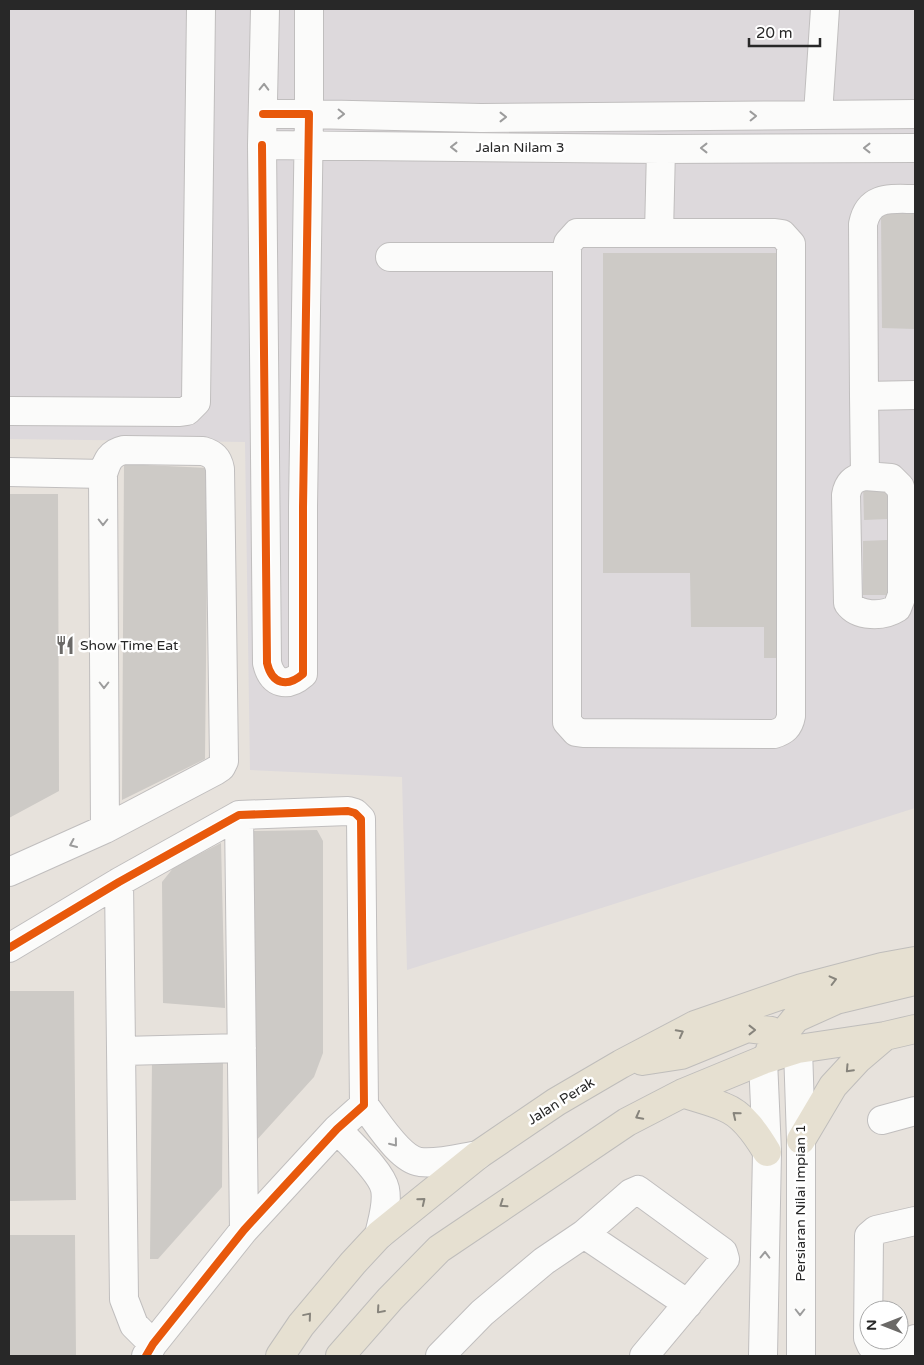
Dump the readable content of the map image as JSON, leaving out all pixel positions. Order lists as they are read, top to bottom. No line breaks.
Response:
{"streets":{"main road":["Jalan Perak"],"street":["Jalan Nilam 3","Persiaran Nilai Impian 1"]},"places":{"restaurant":["Show Time Eat"]},"scale_bar":"20 m","north":"left"}
